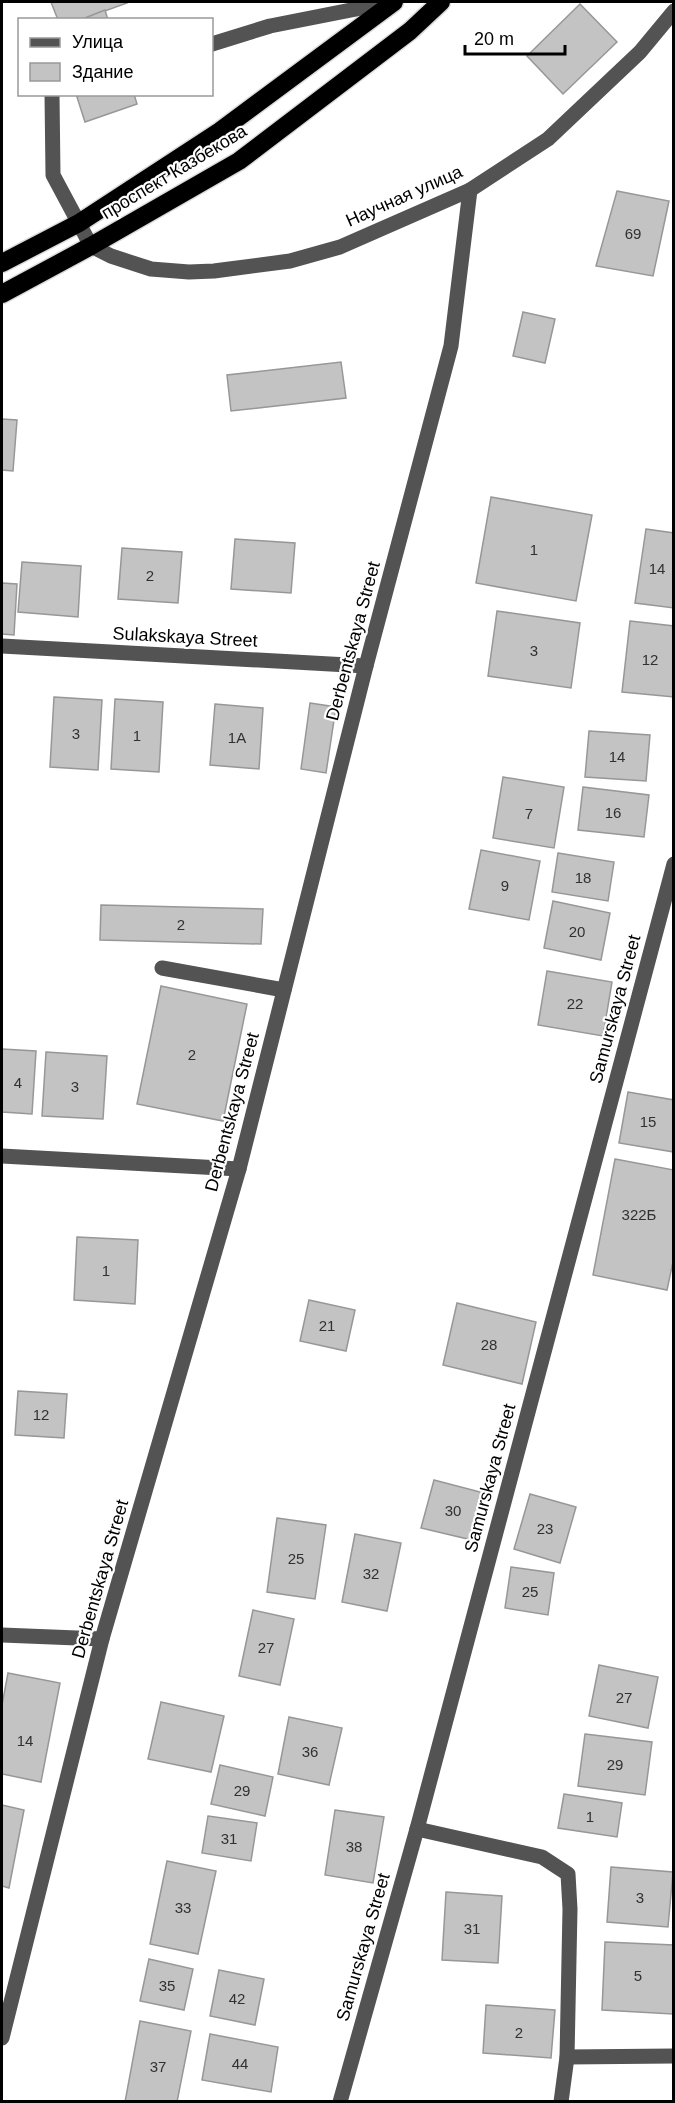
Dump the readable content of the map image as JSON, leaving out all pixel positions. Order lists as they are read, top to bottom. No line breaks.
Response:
{"streets":{"highway":["проспект Казбекова"],"street":["Научная улица","Sulakskaya Street","Derbentskaya Street","Samurskaya Street"]},"crossings":[["проспект Казбекова","Научная улица"],["Научная улица","Derbentskaya Street"],["Sulakskaya Street","Derbentskaya Street"]],"house_numbers":["69","1","14","2","3","12","3","1","1А","14","16","7","18","9","2","20","22","2","4","3","15","322Б","1","21","28","12","30","23","25","32","25","27","27","14","36","29","29","1","31","38","3","33","31","5","35","42","2","44","37"],"legend":["Улица","Здание"],"scale_bar":"20 m"}
